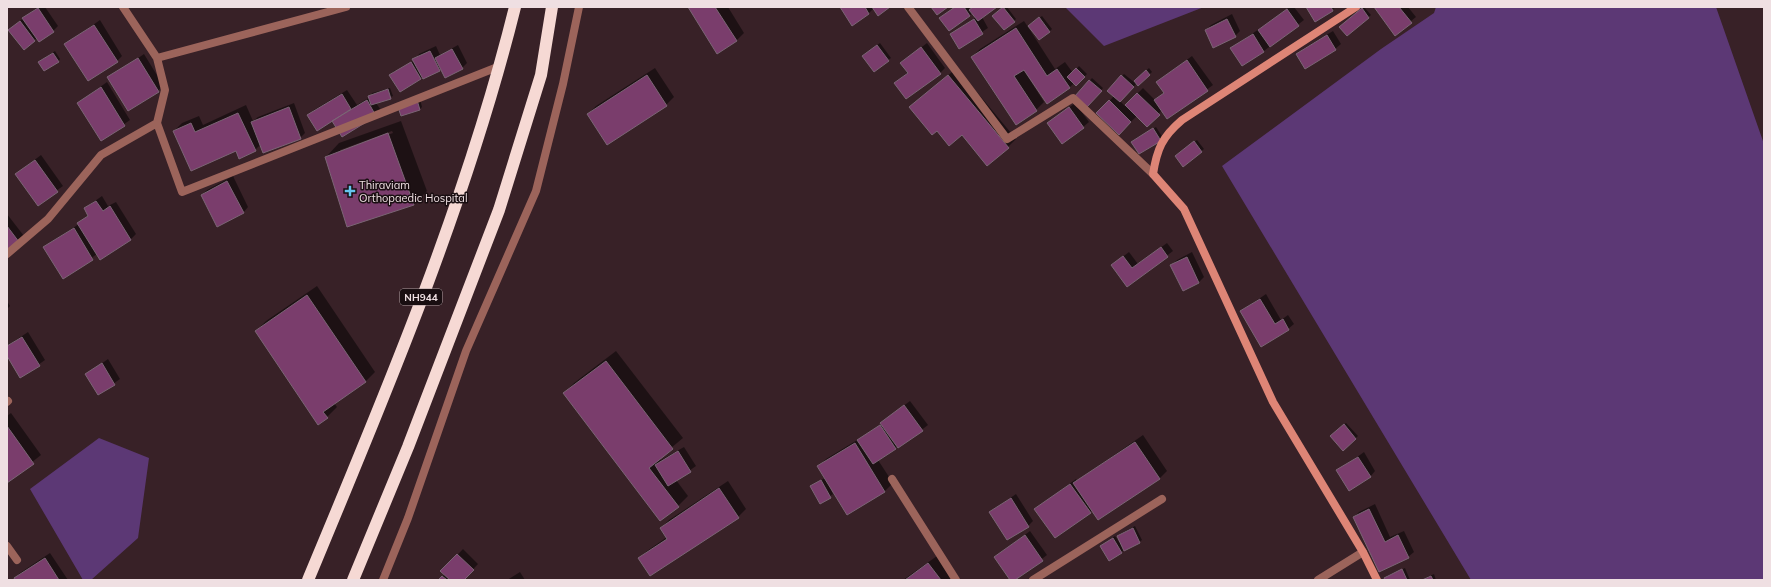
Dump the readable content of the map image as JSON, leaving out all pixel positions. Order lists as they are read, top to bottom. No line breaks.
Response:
{"streets":{"highway":["NH944"]},"places":{"health":["Thiraviam Orthopaedic Hospital"]}}
